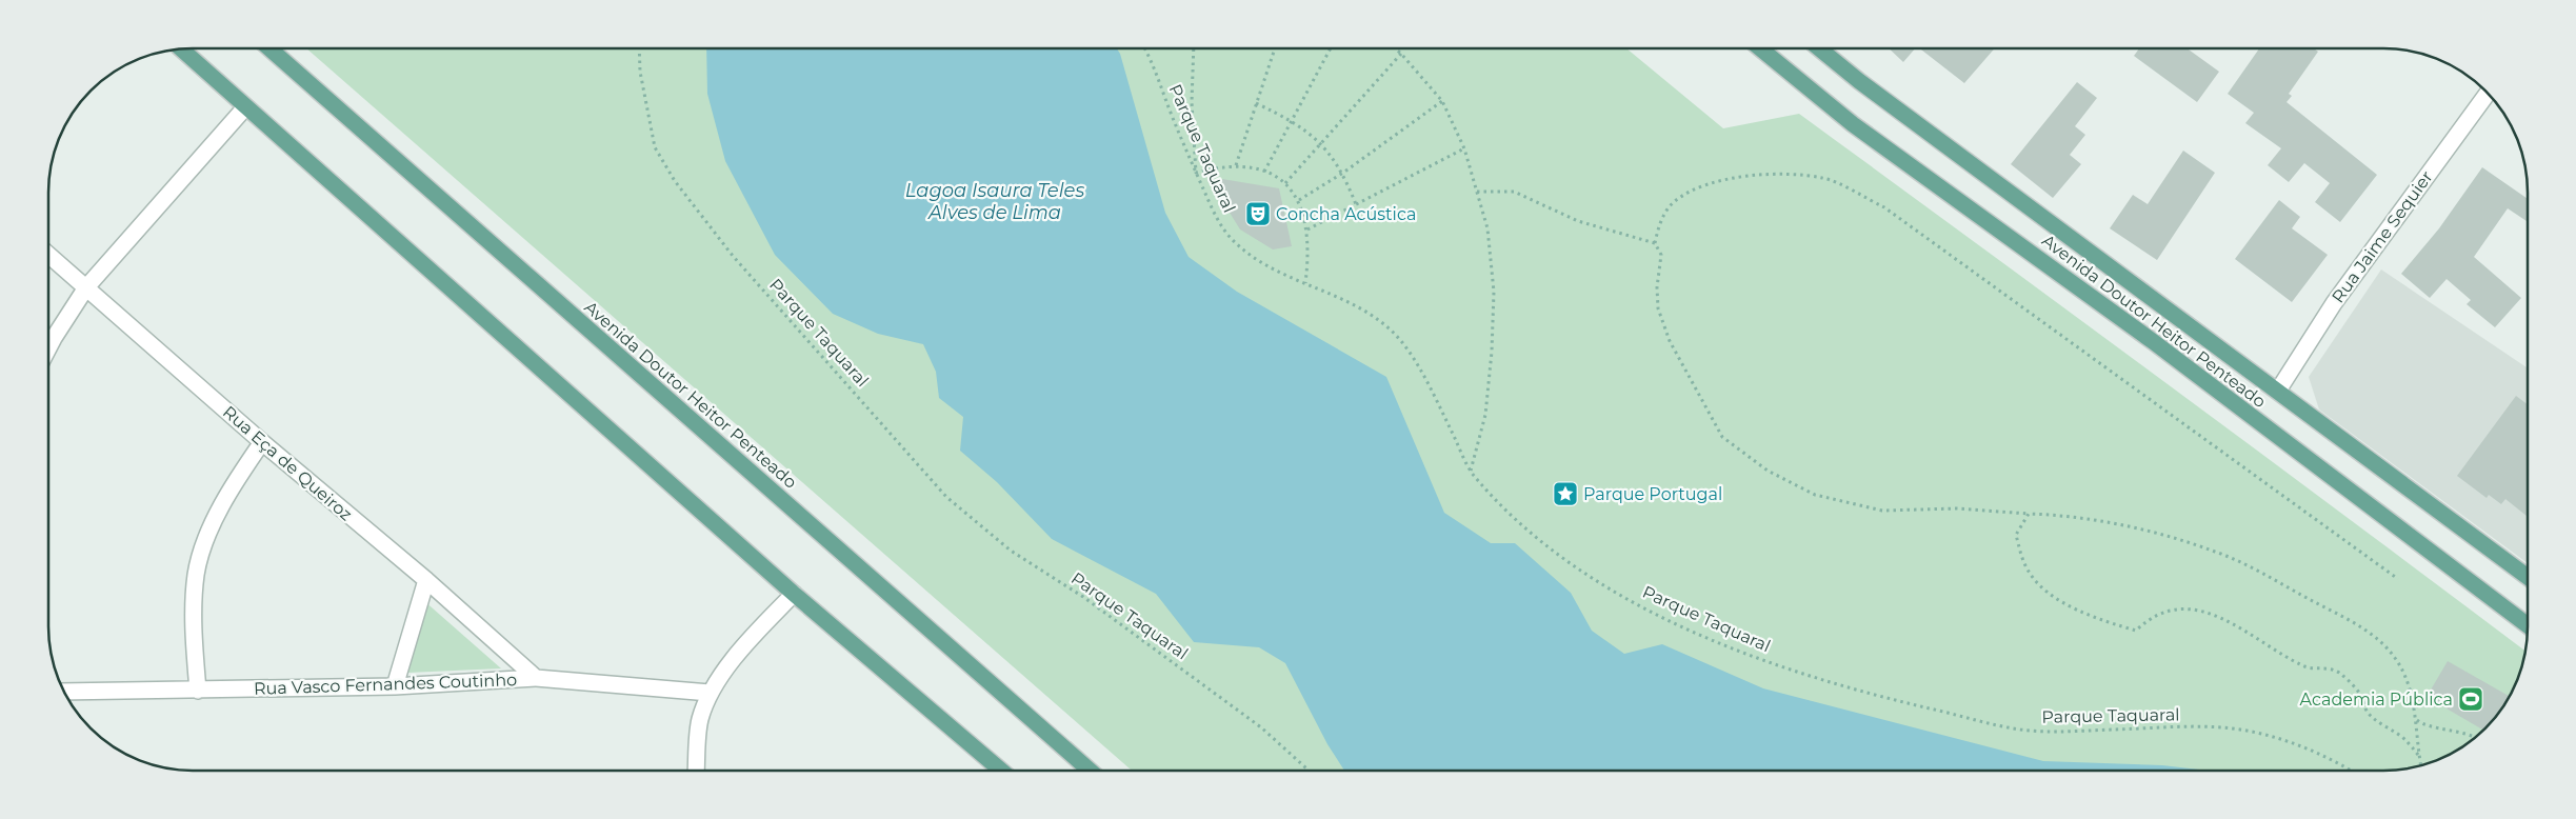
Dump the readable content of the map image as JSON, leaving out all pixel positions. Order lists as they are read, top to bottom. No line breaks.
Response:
{"streets":{"main road":["Avenida Doutor Heitor Penteado"],"street":["Rua Jaime Sequier","Rua Eça de Queiroz","Rua Vasco Fernandes Coutinho"],"path":["Parque Taquaral"]},"crossings":[["Rua Jaime Sequier","Avenida Doutor Heitor Penteado"],["Rua Eça de Queiroz","Rua Vasco Fernandes Coutinho"]],"water":["Lagoa Isaura Teles Alves de Lima"],"places":{"theatre":["Concha Acústica"],"place":["Parque Portugal"],"sports":["Academia Pública"]}}
